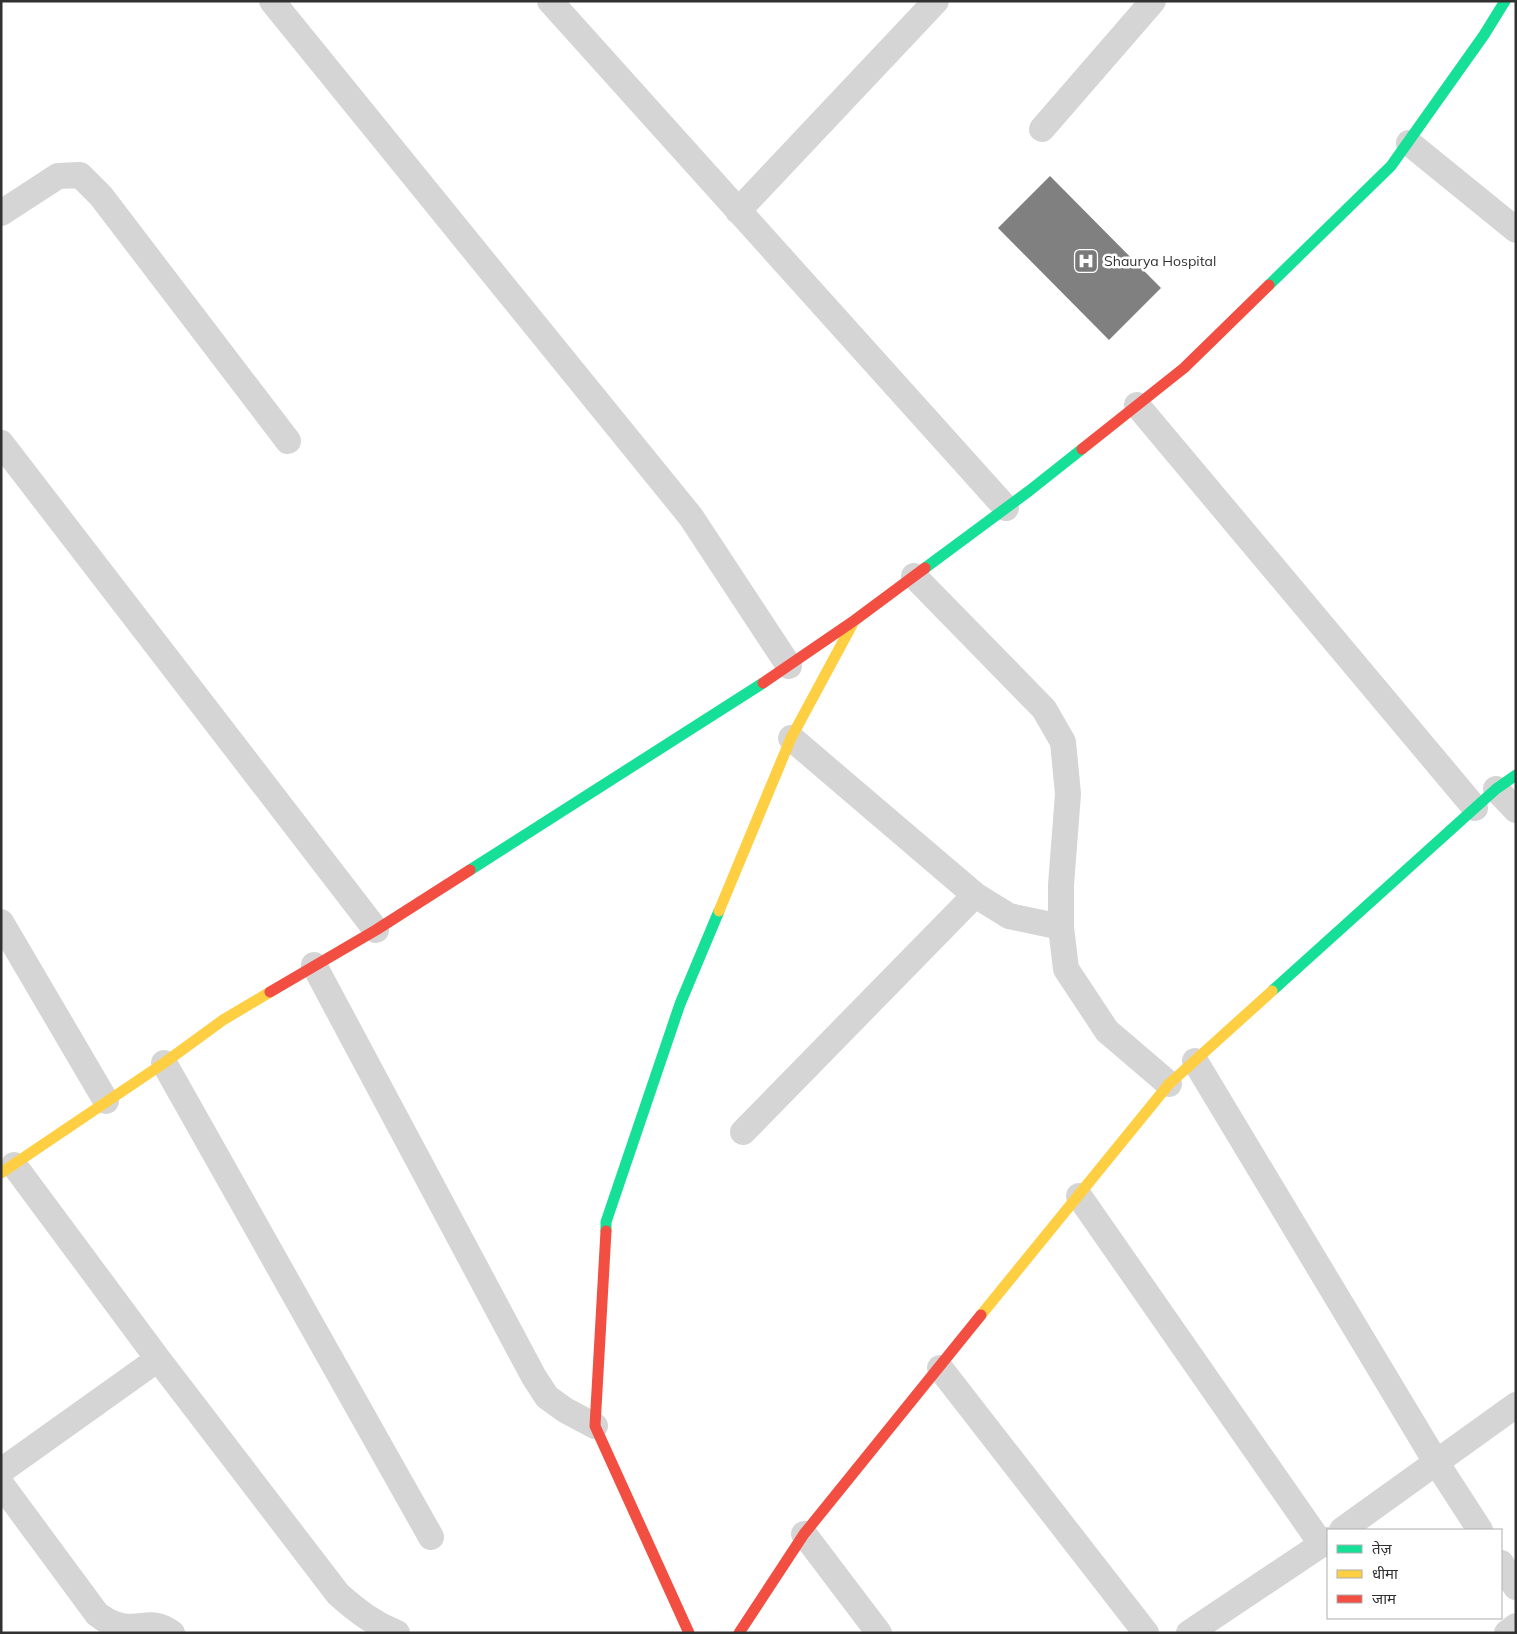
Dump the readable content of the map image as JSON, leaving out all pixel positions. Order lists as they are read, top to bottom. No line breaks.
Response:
{"places":{"hospital":["Shaurya Hospital"]},"legend":["तेज़","धीमा","जाम"]}
